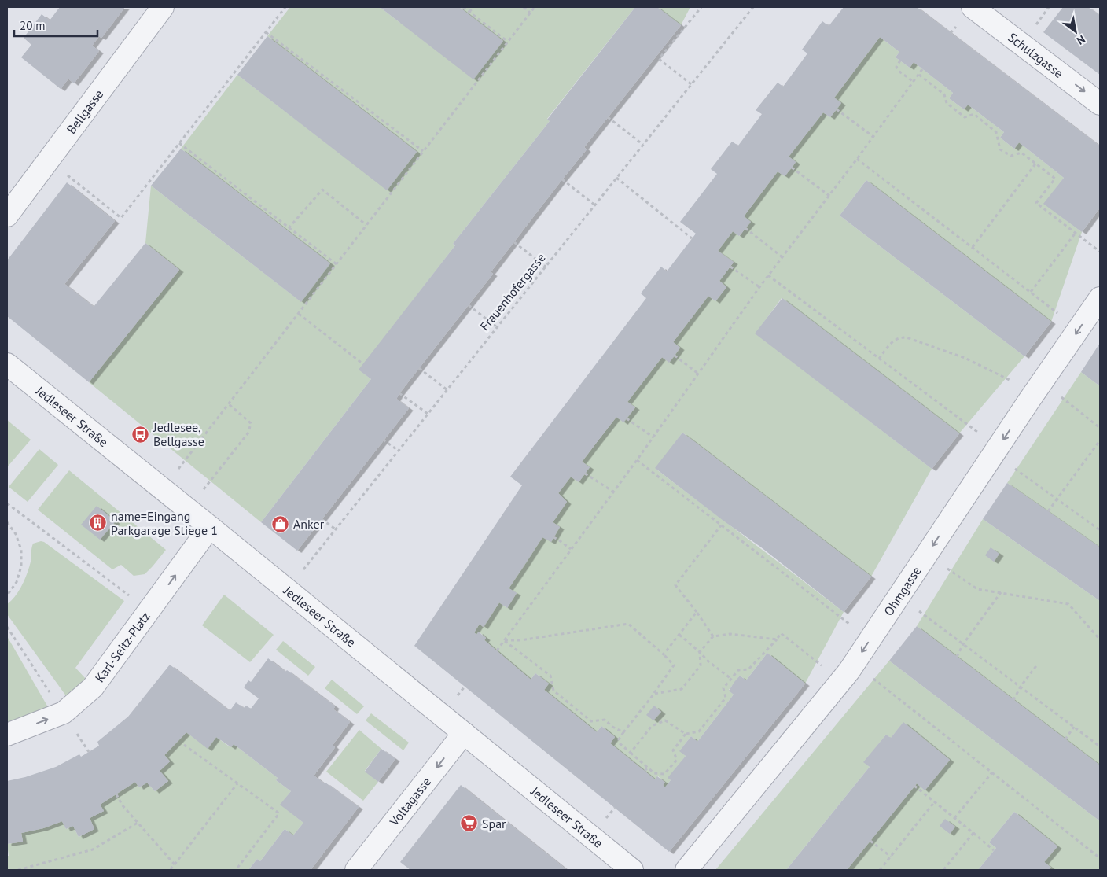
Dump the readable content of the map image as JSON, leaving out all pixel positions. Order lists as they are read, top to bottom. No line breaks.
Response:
{"streets":{"street":["Schulzgasse","Bellgasse","Jedleseer Straße","Ohmgasse","Karl-Seitz-Platz","Voltagasse"],"path":["Frauenhofergasse"]},"crossings":[["Frauenhofergasse","Jedleseer Straße"],["Jedleseer Straße","Karl-Seitz-Platz"],["Jedleseer Straße","Voltagasse"]],"one_way":["Schulzgasse","Karl-Seitz-Platz","Voltagasse"],"places":{"bus stop":["Jedlesee, Bellgasse"],"building":["name=Eingang Parkgarage Stiege 1"],"shop":["Anker"],"supermarket":["Spar"]},"scale_bar":"20 m","north":"bottom right"}
